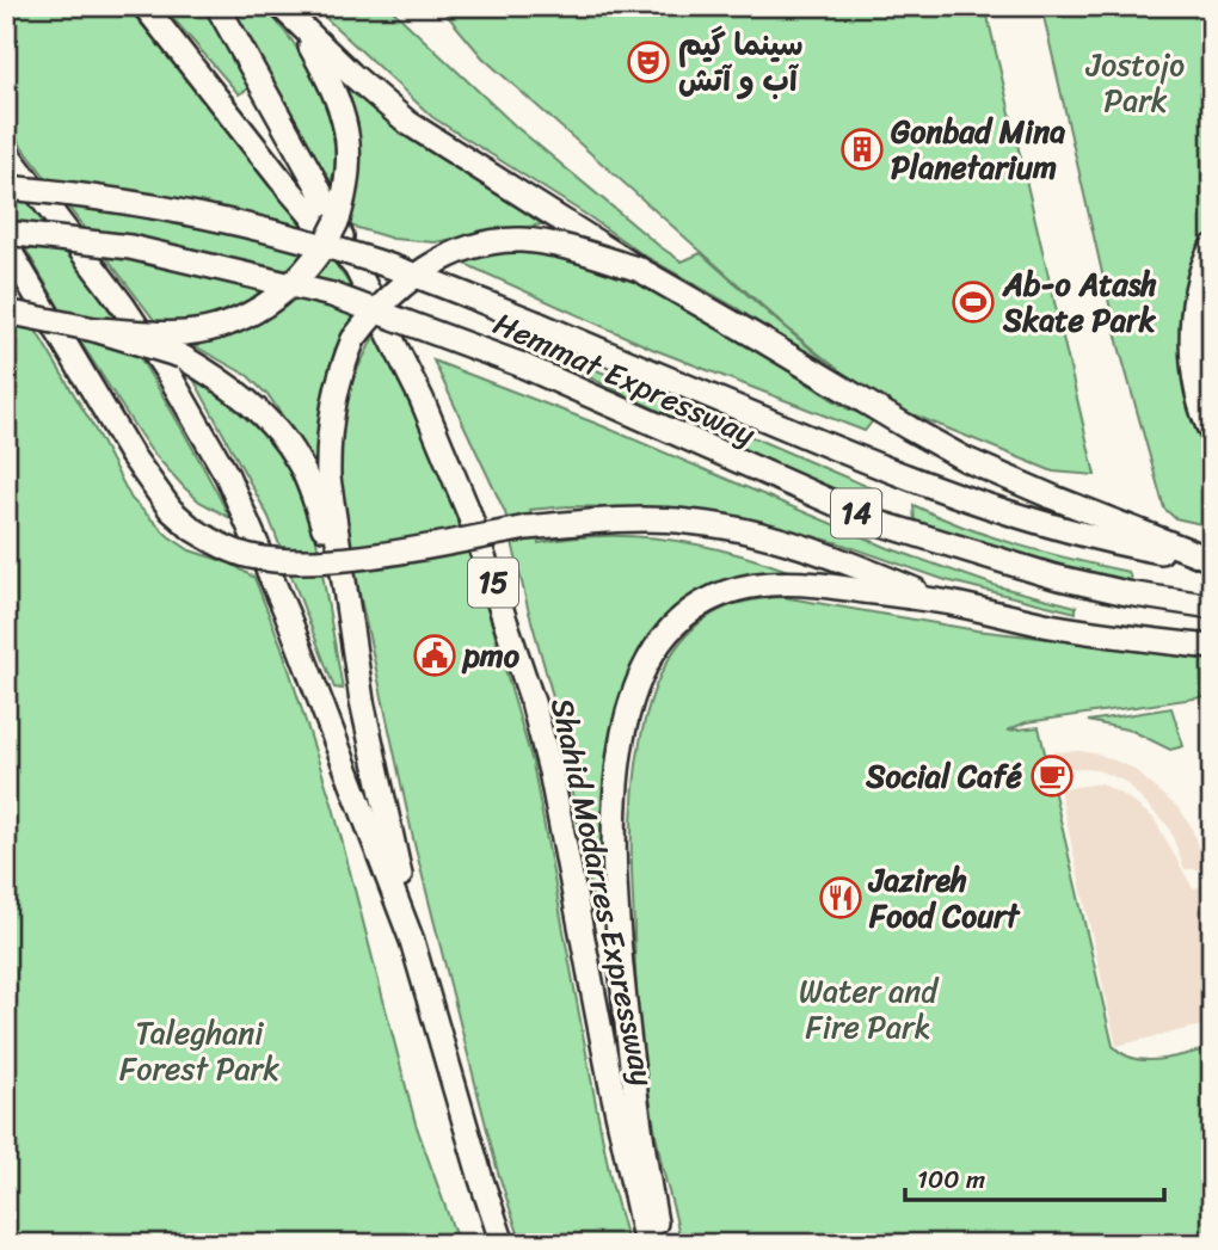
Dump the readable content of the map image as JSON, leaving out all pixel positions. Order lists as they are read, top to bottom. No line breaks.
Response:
{"streets":{"highway":["Hemmat Expressway","14","15","Shahid Modarres Expressway"]},"parks":["Jostojo Park","Water and Fire Park","Taleghani Forest Park"],"places":{"theatre":["سینما گیم آب و آتش"],"building":["Gonbad Mina Planetarium"],"sports":["Ab-o Atash Skate Park"],"public building":["pmo"],"cafe":["Social Café"],"restaurant":["Jazireh Food Court"]},"scale_bar":"100 m"}
